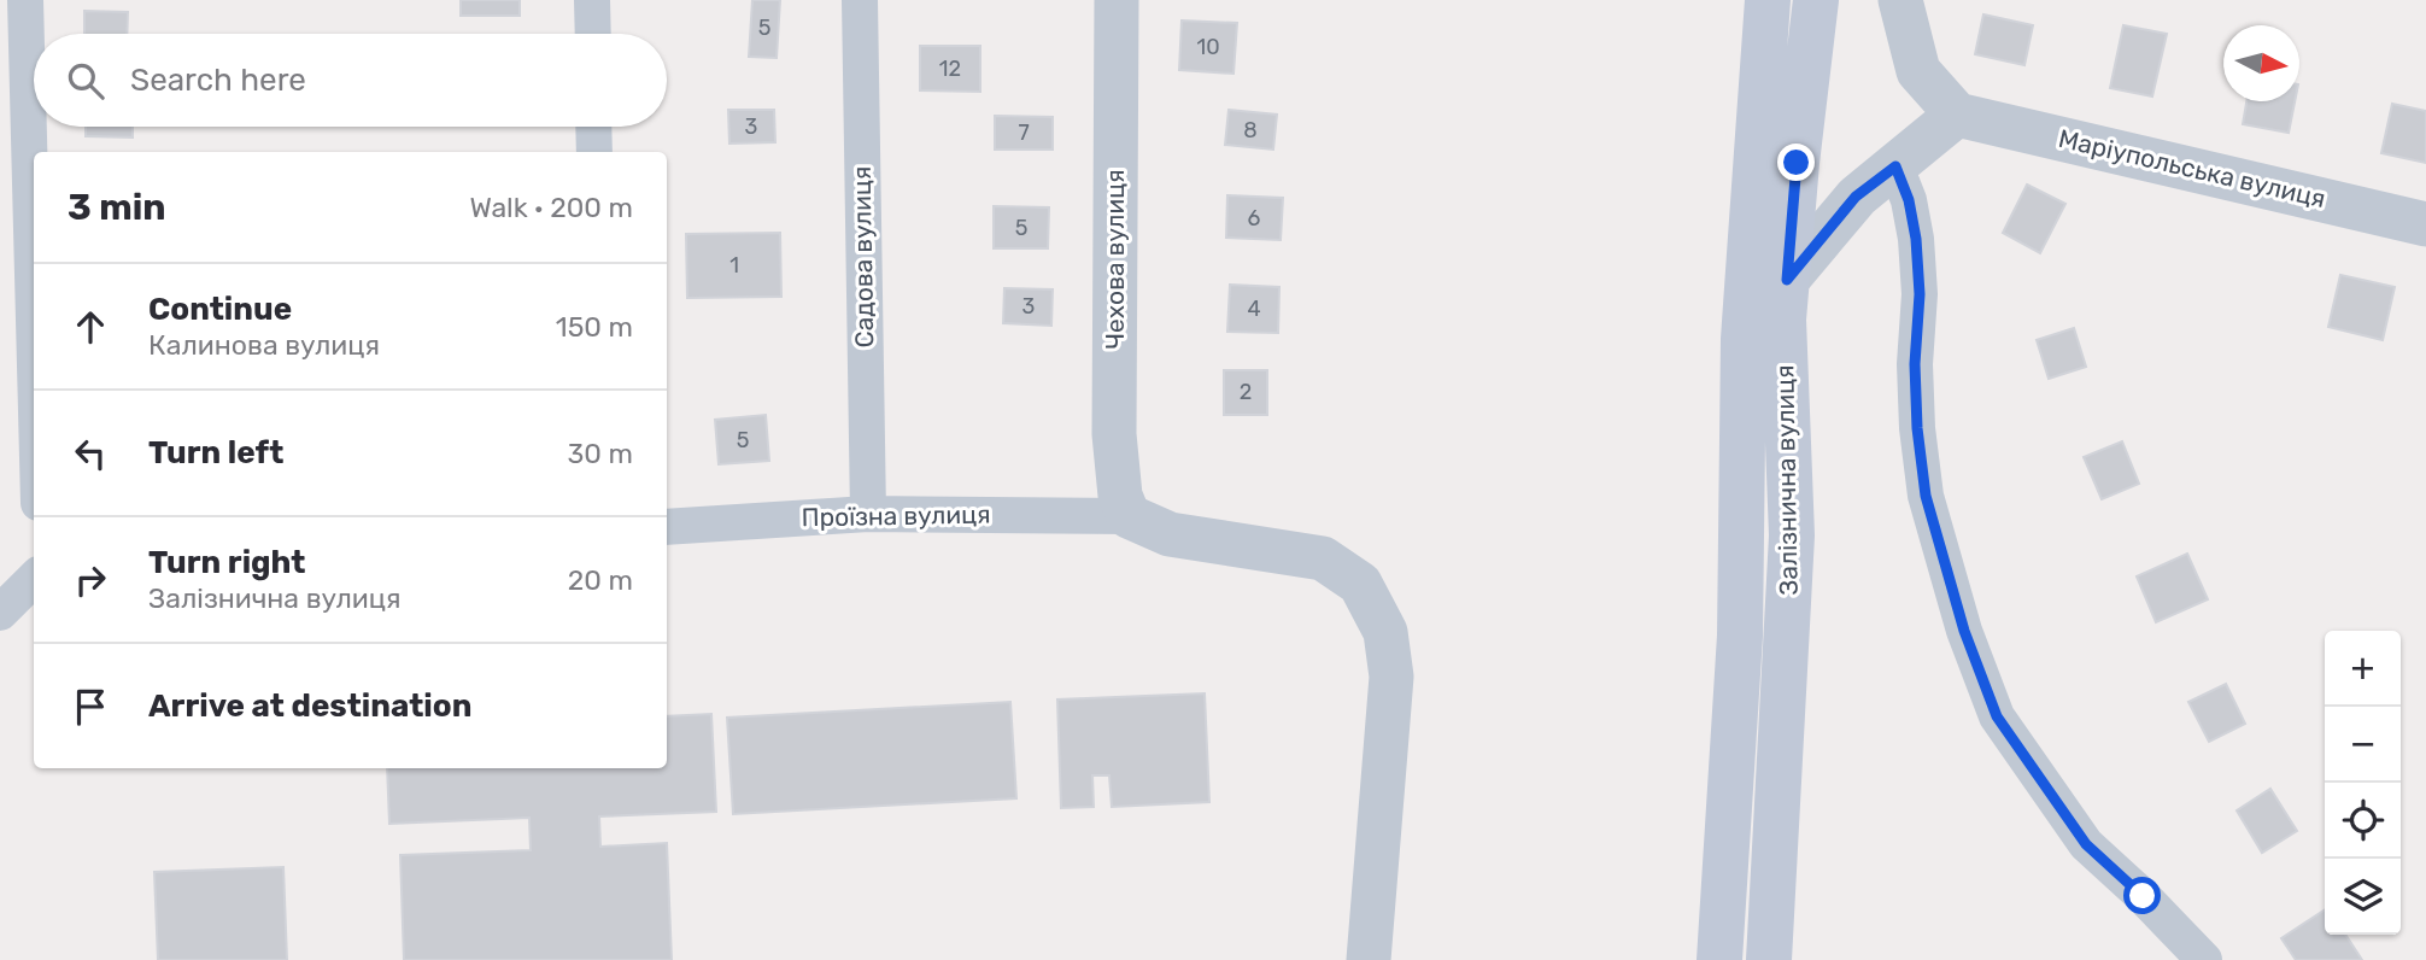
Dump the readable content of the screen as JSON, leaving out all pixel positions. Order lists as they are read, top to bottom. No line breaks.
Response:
{"streets":{"main road":["Залізнична вулиця"],"street":["Маріупольська вулиця","Садова вулиця","Чехова вулиця","Проїзна вулиця"]},"crossings":[["Садова вулиця","Проїзна вулиця"],["Чехова вулиця","Проїзна вулиця"]],"house_numbers":["5","10","12","3","8","7","6","5","1","3","4","2","5"],"north":"right","page":{"search":"Search here","heading":["3 min","Walk · 200 m"],"list":[["Continue","Калинова вулиця","150 m"],["Turn left","30 m"],["Turn right","Залізнична вулиця","20 m"],"Arrive at destination"],"map_buttons":["+","−"]}}
